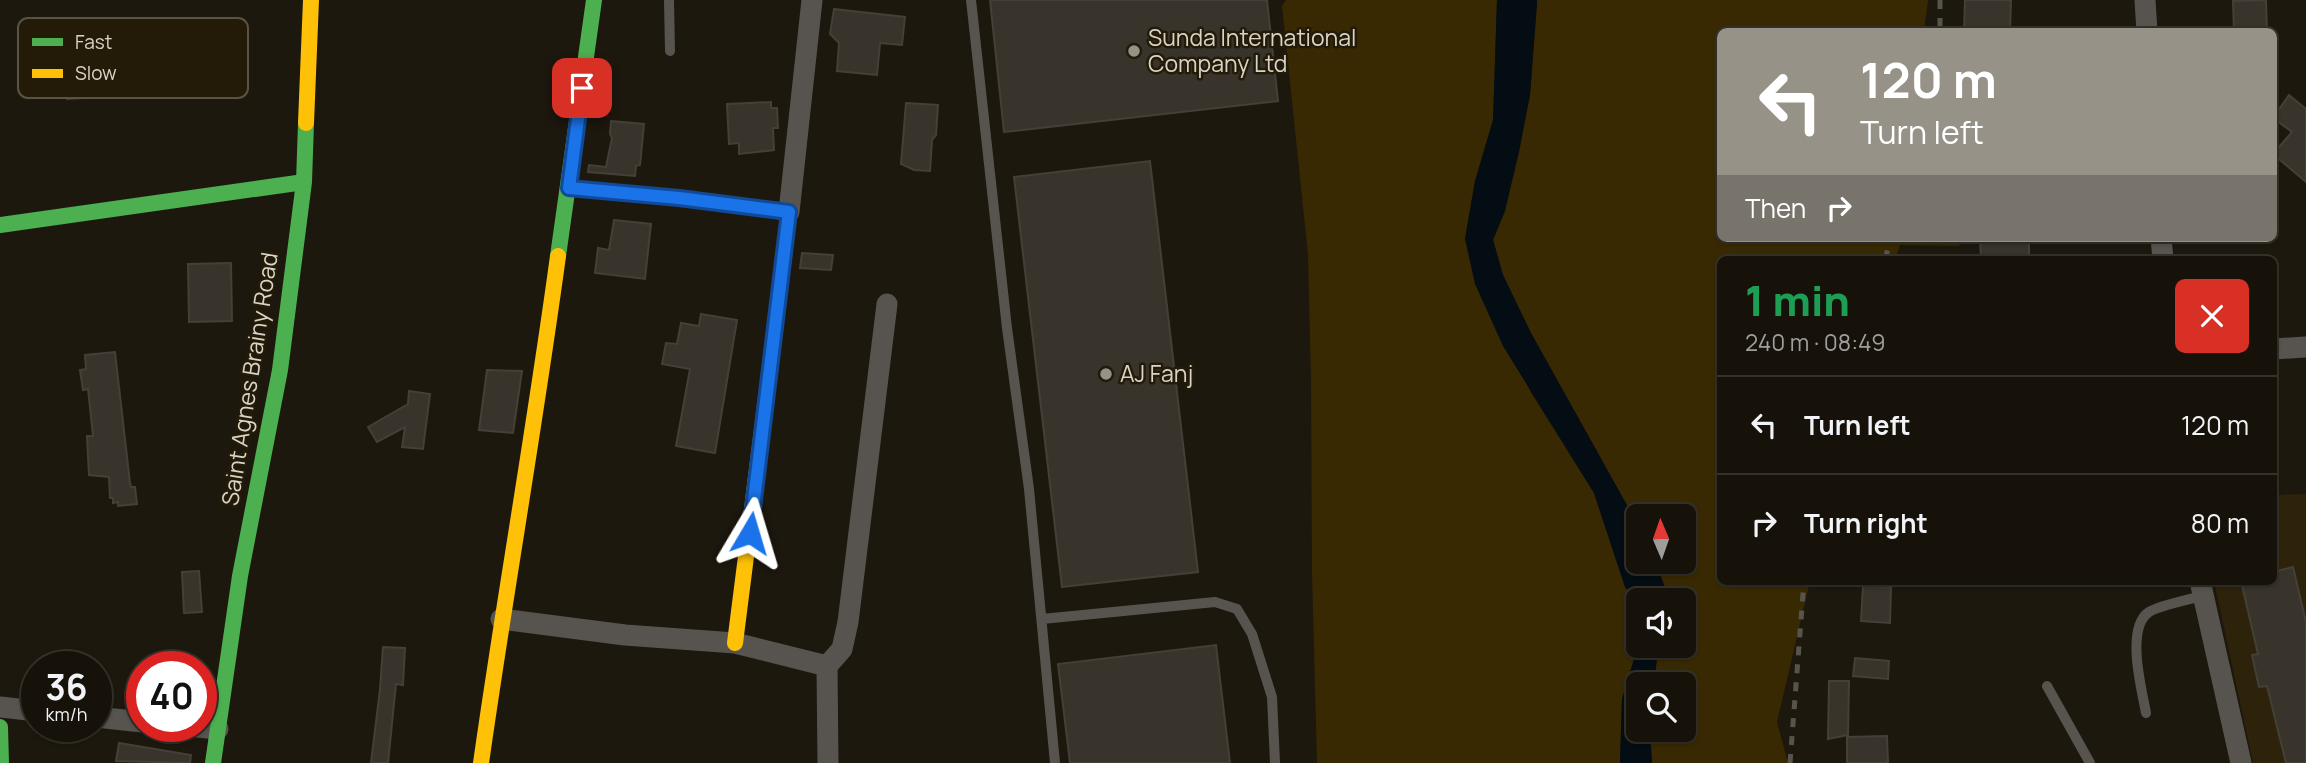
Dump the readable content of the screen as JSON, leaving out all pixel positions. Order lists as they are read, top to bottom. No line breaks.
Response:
{"streets":{"street":["Saint Agnes Brainy Road"]},"places":["Sunda International Company Ltd","AJ Fanj"],"legend":["Fast","Slow"],"north":"top","page":{"turn":["120 m","Turn left"],"then":"Then","heading":["1 min","240 m · 08:49"],"list":[{"name":"Turn left","value":"120 m"},{"name":"Turn right","value":"80 m"}],"speed":"36 km/h","limit":"40"}}
